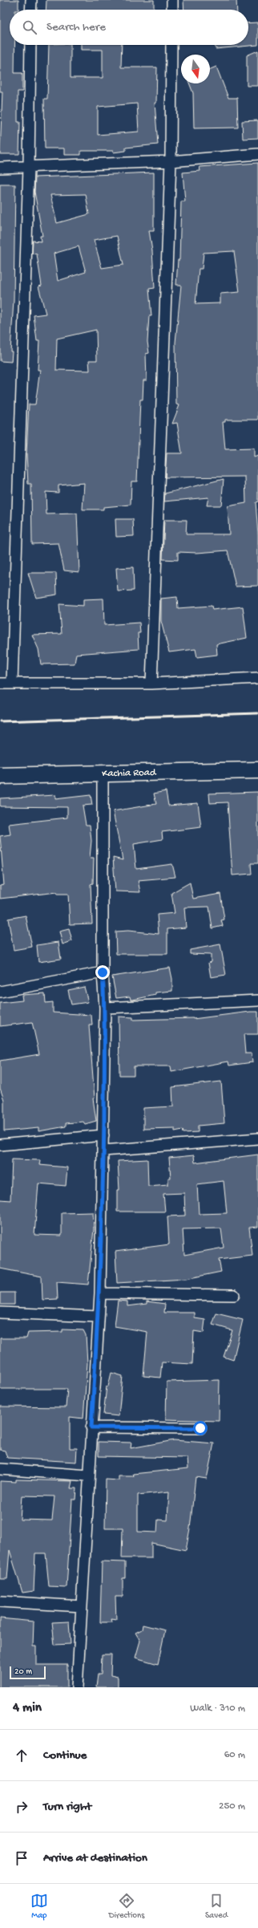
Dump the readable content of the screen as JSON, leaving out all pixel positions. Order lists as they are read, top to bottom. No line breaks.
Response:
{"streets":{"main road":["Kachia Road"]},"scale_bar":"20 m","north":"bottom","page":{"search":"Search here","scale":"20 m","heading":["4 min","Walk · 310 m"],"list":[["Continue","60 m"],["Turn right","250 m"],"Arrive at destination"],"nav":["Map","Directions","Saved"]}}
